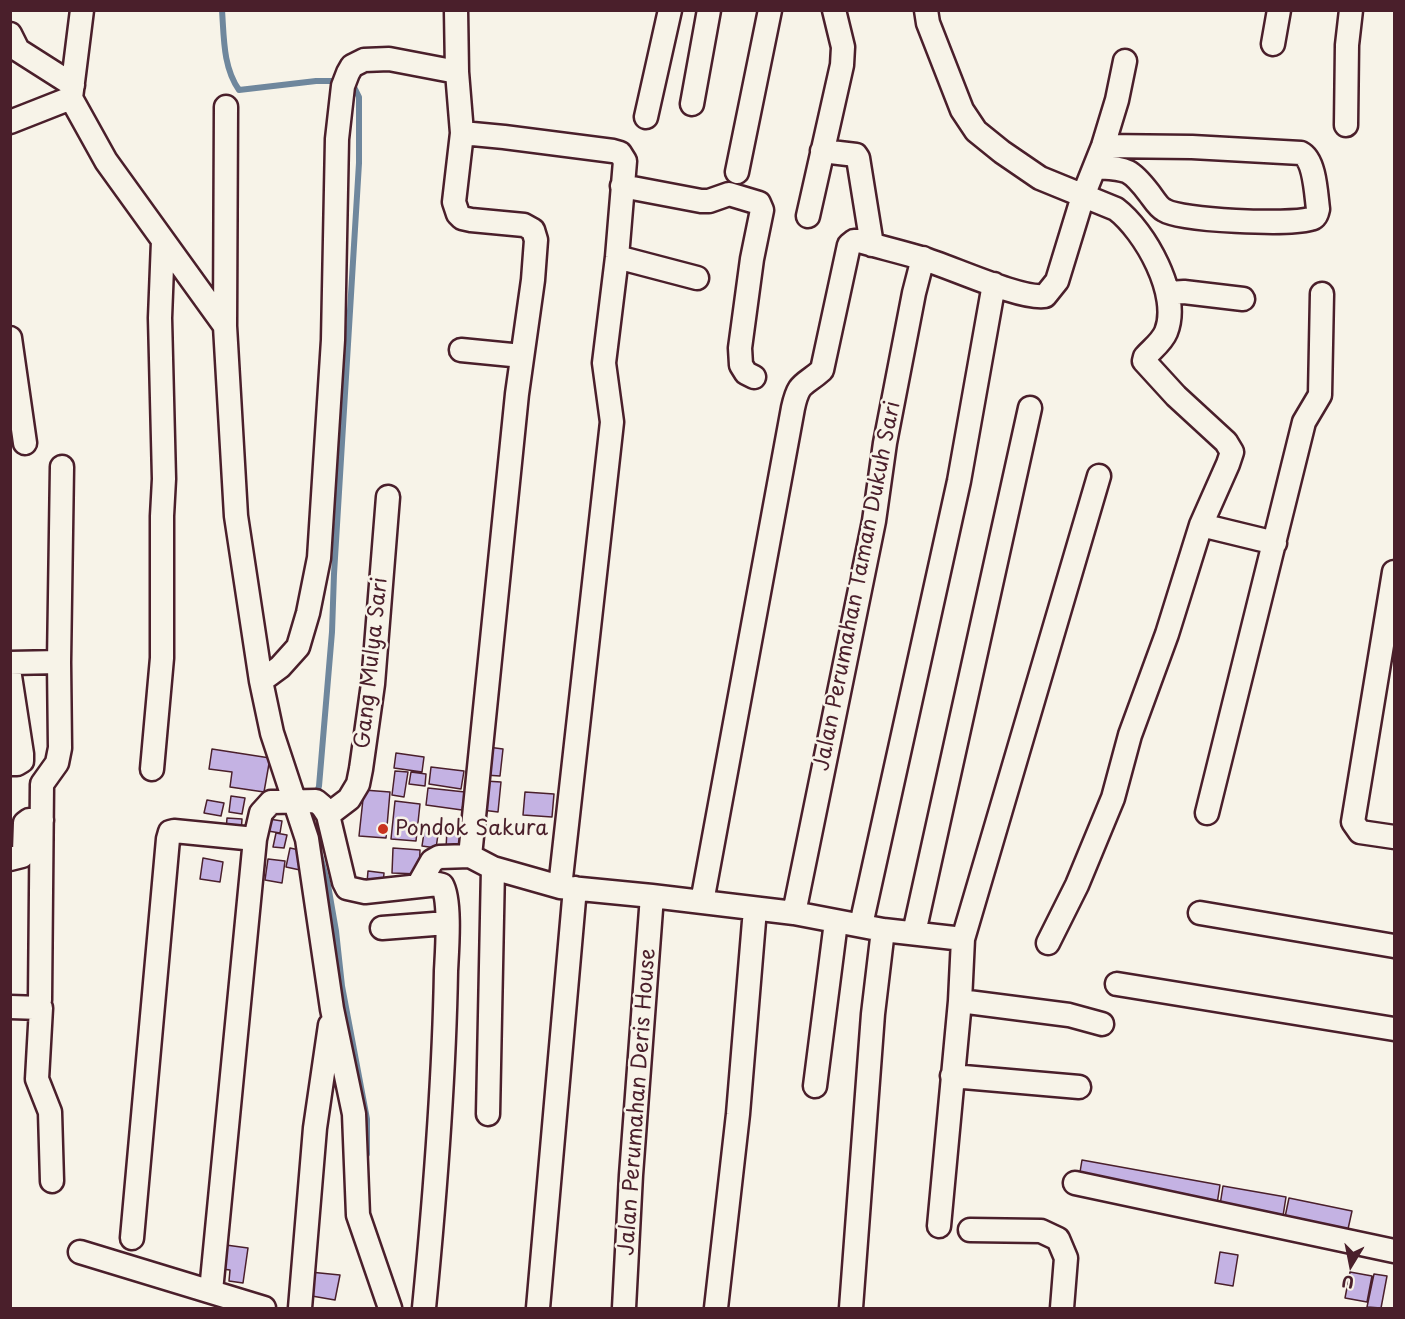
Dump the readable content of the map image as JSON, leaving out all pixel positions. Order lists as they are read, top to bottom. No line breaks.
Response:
{"streets":{"street":["Jalan Perumahan Taman Dukuh Sari","Gang Mulya Sari","Jalan Perumahan Deris House"]},"places":["Pondok Sakura"],"north":"bottom"}
